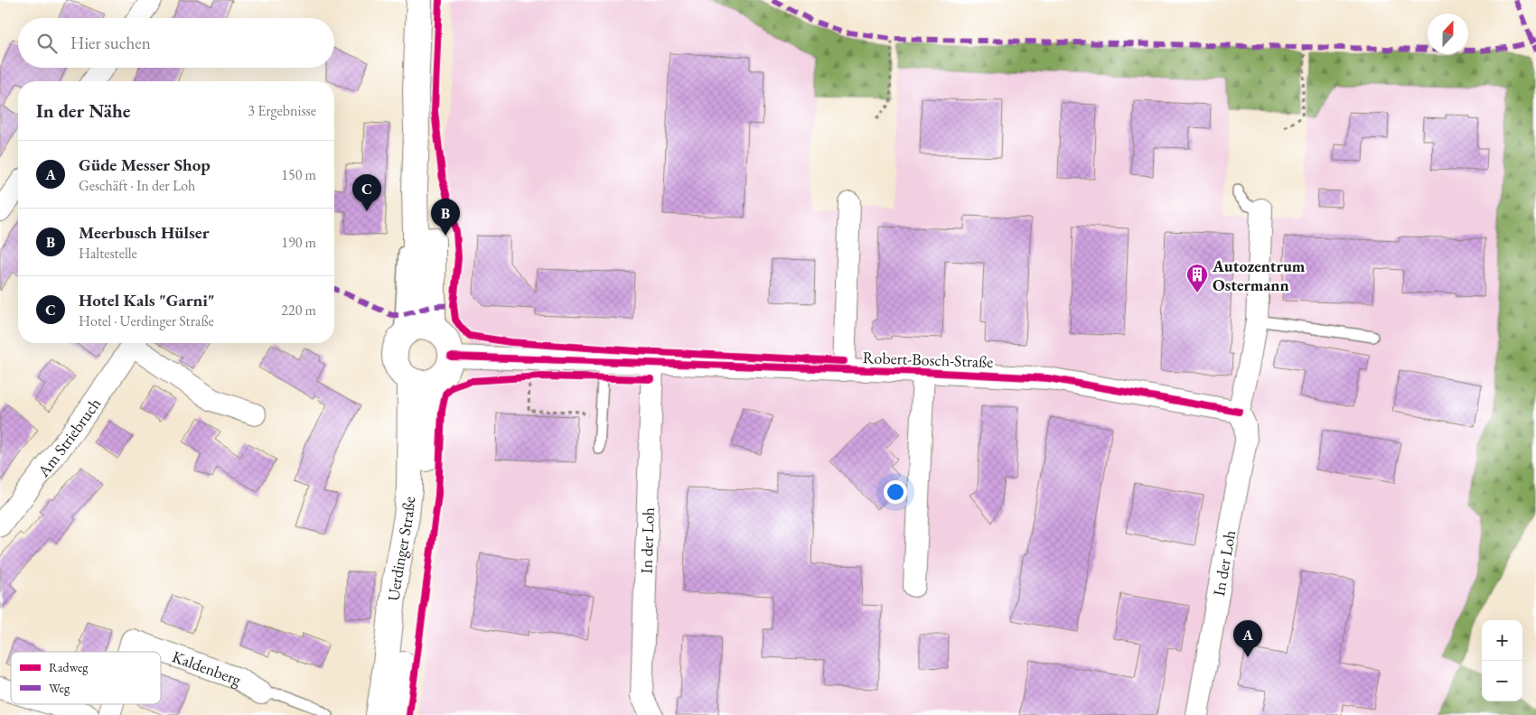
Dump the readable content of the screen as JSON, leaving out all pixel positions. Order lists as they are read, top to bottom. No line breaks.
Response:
{"streets":{"street":["Robert-Bosch-Straße","Am Striebruch","In der Loh","Uerdinger Straße","Kaldenberg"]},"crossings":[["Robert-Bosch-Straße","In der Loh"],["Robert-Bosch-Straße","Uerdinger Straße"]],"places":{"building":["Autozentrum Ostermann"]},"legend":["Radweg","Weg"],"north":"top","page":{"search":"Hier suchen","heading":["In der Nähe","3 Ergebnisse"],"list":[{"mark":"A","name":"Güde Messer Shop","note":"Geschäft · In der Loh","value":"150 m"},{"mark":"B","name":"Meerbusch Hülser","note":"Haltestelle","value":"190 m"},{"mark":"C","name":"Hotel Kals \"Garni\"","note":"Hotel · Uerdinger Straße","value":"220 m"}],"pins":["C","B","A"],"map_buttons":["+","−"]}}
